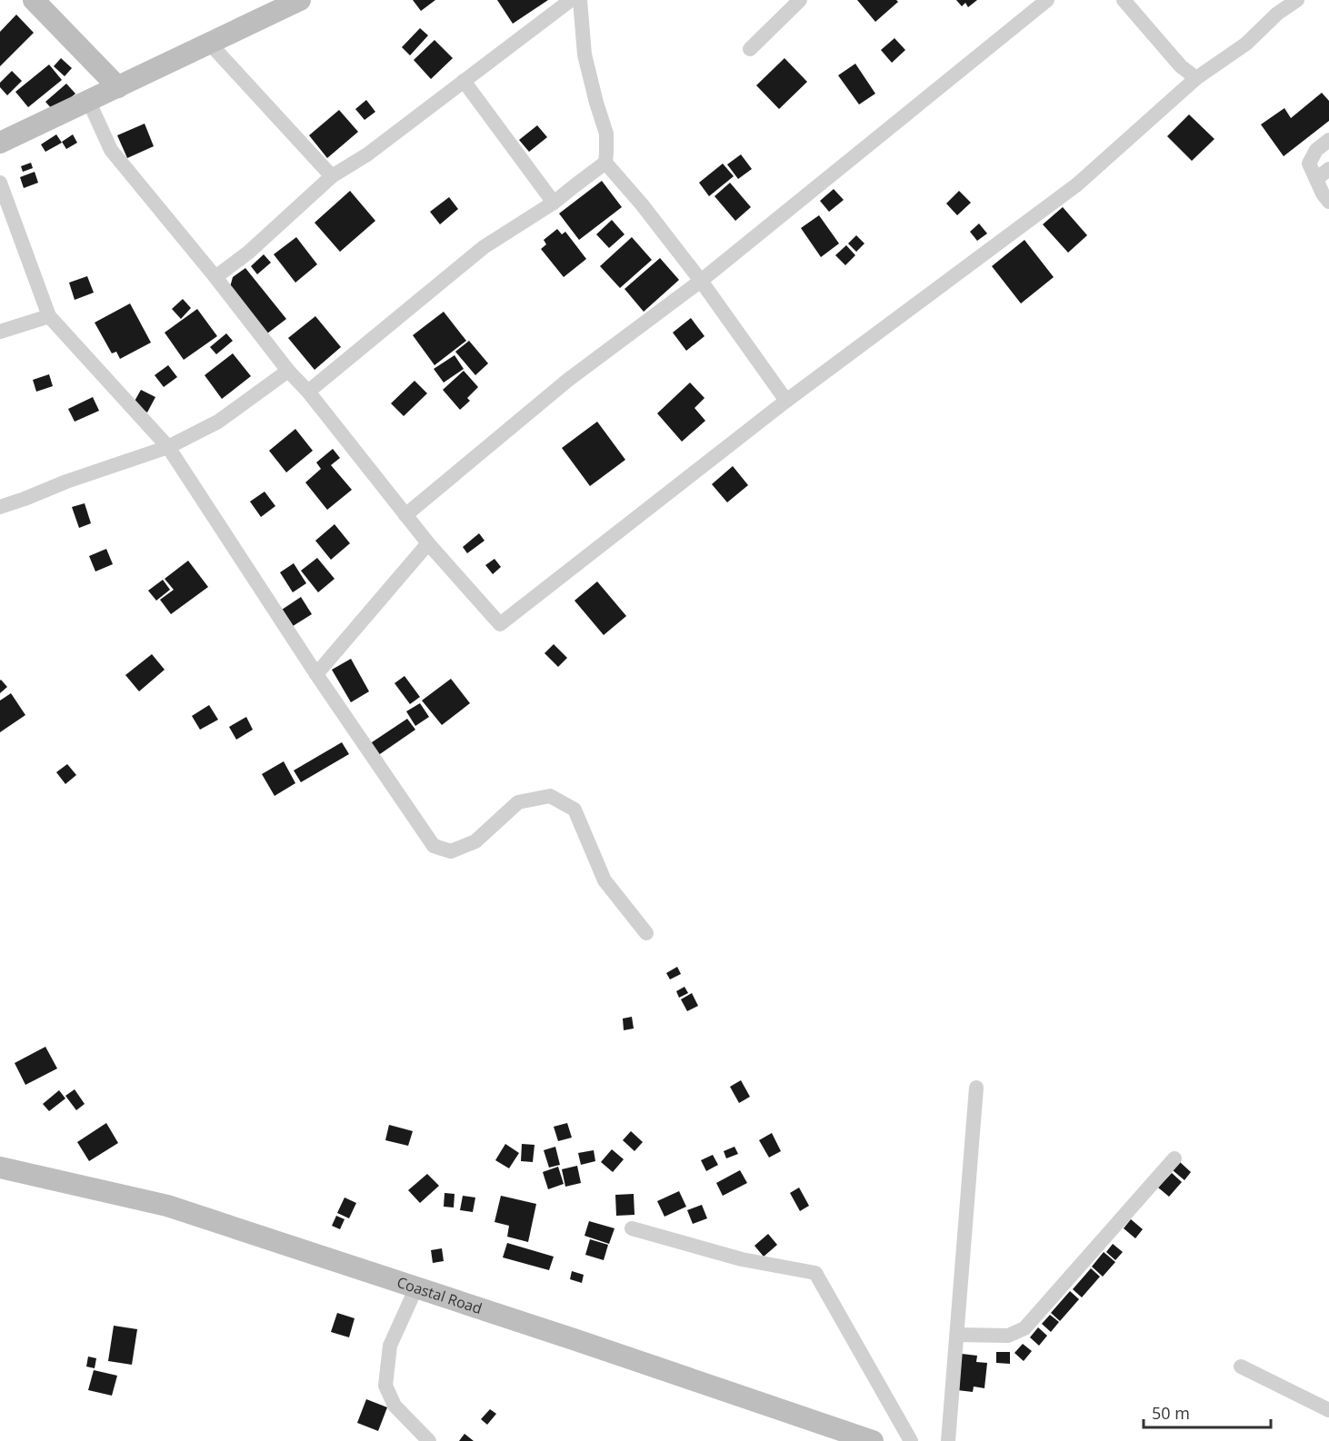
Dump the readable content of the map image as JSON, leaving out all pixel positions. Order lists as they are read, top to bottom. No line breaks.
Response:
{"streets":{"street":["Coastal Road"]},"scale_bar":"50 m"}
